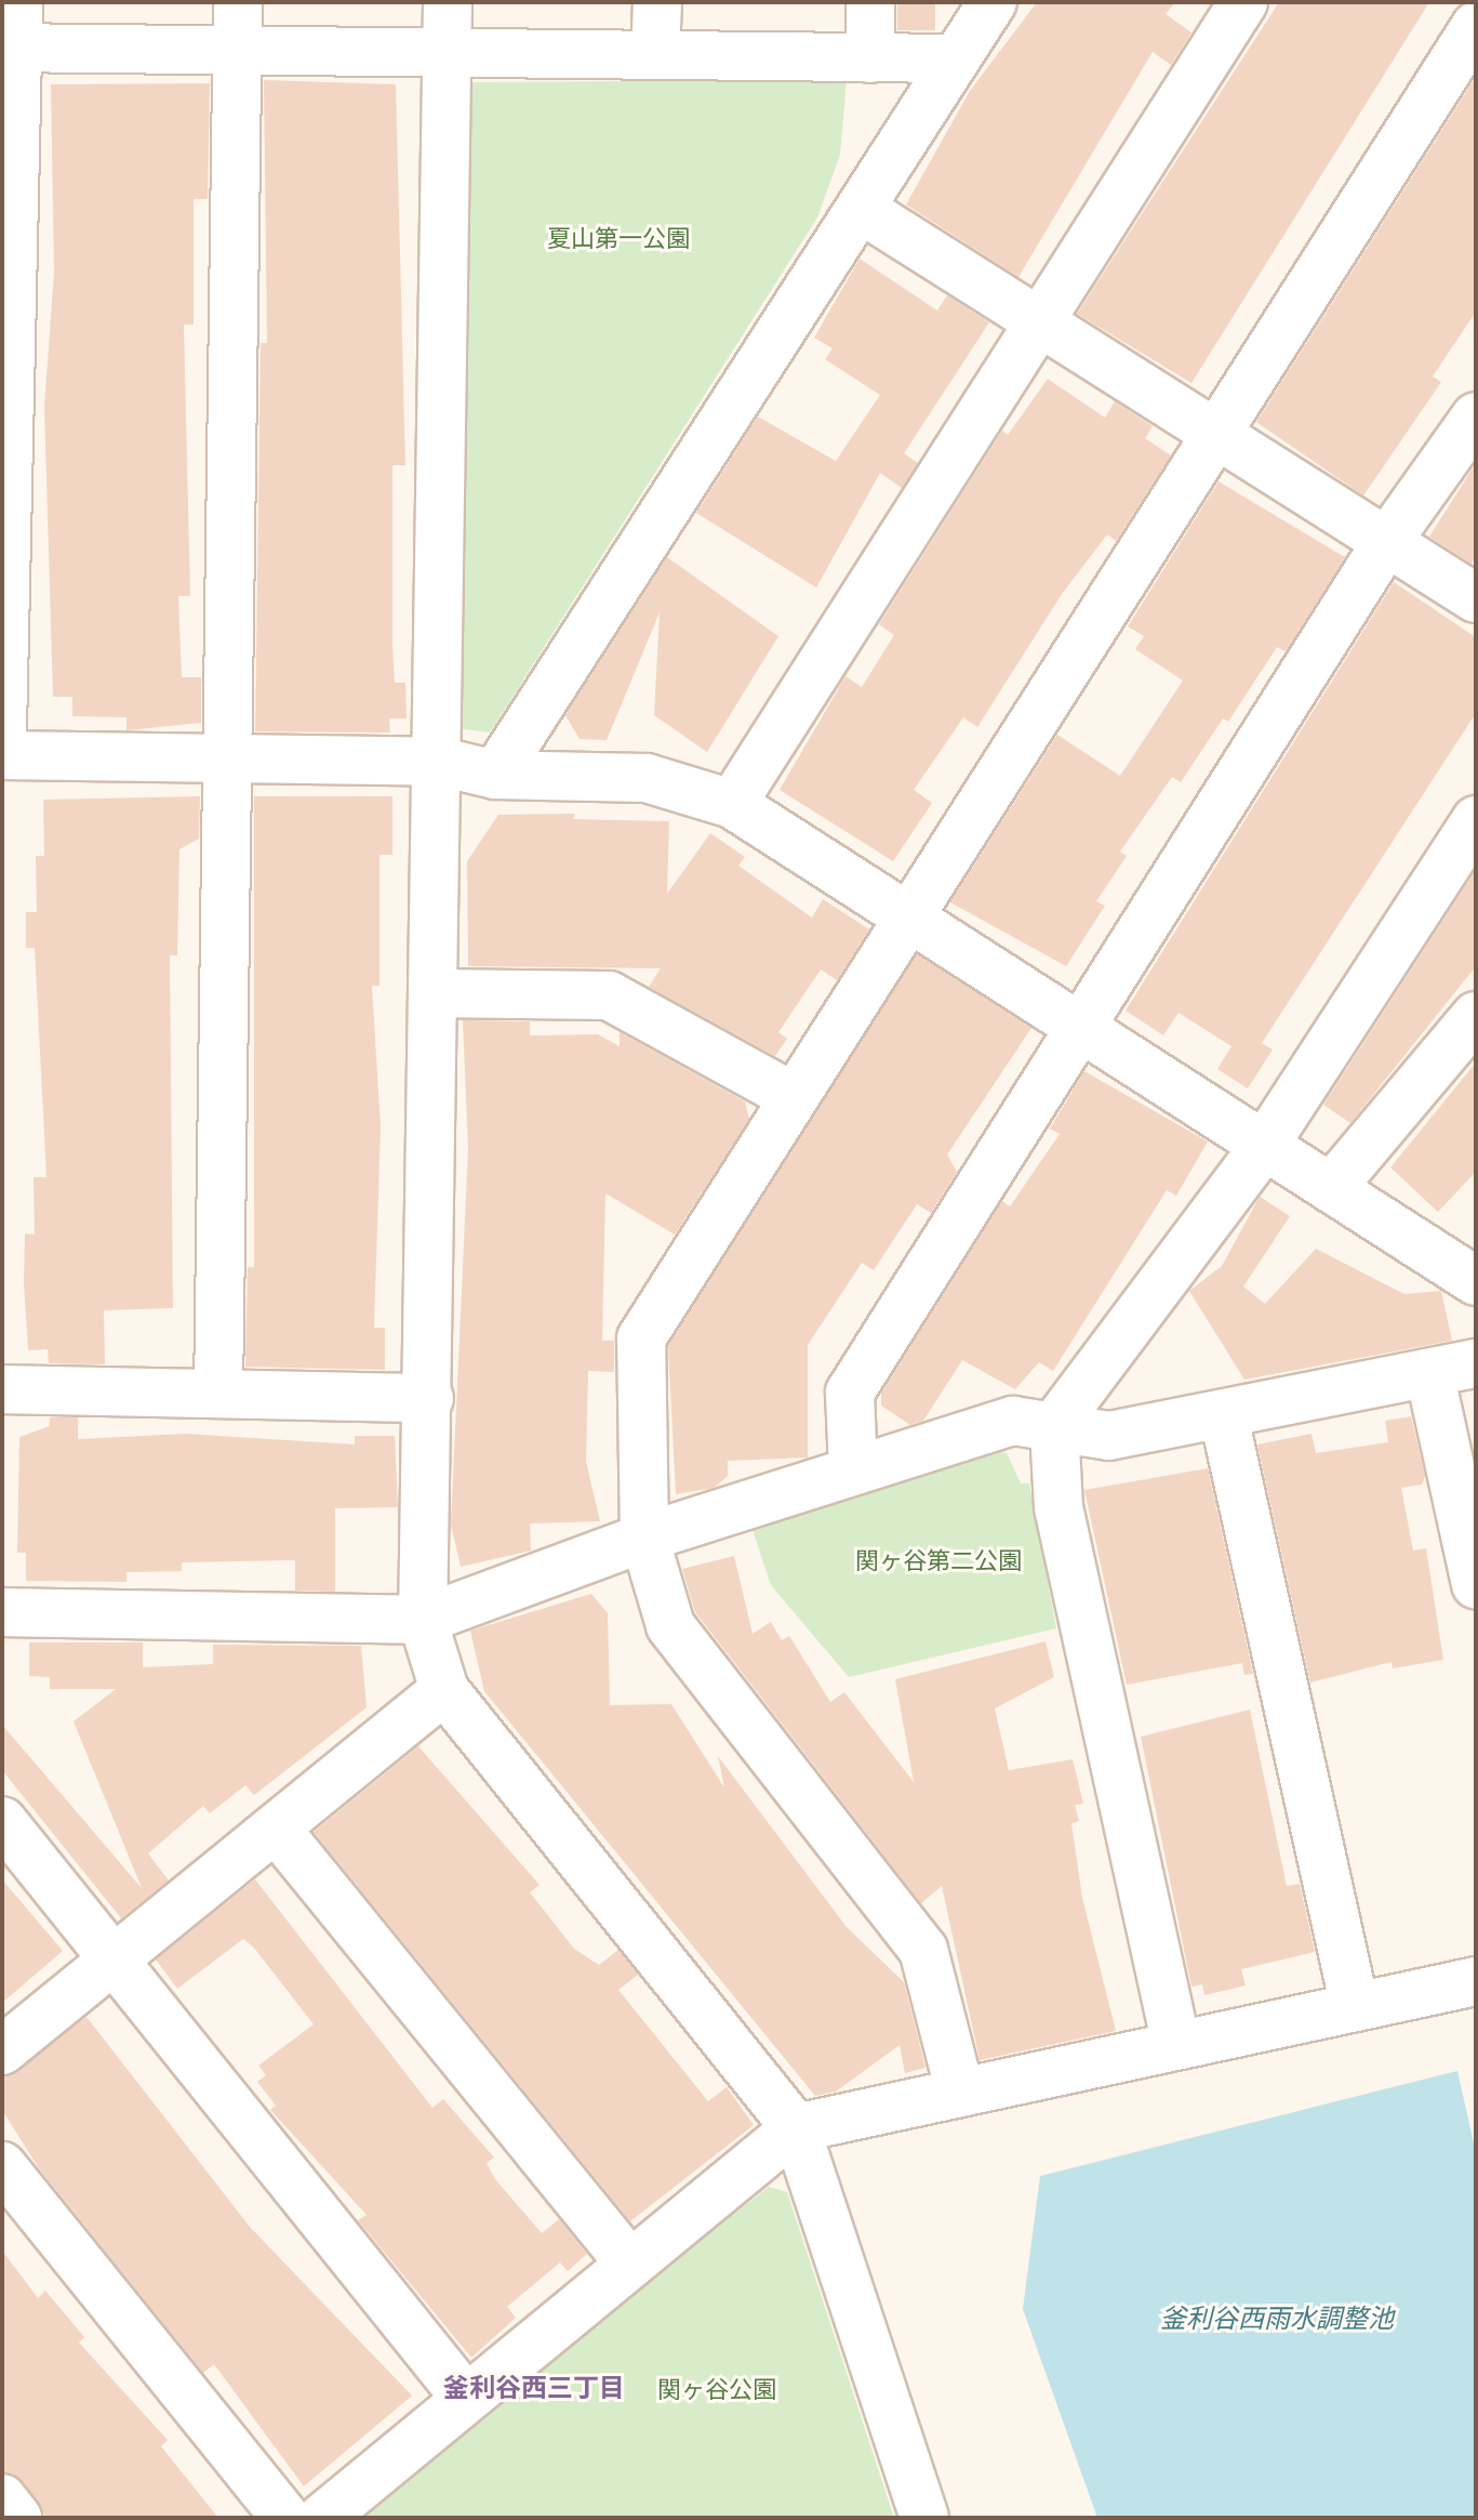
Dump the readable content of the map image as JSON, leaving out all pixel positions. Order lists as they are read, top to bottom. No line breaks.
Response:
{"districts":["釜利谷西三丁目"],"water":["釜利谷西雨水調整池"],"parks":["夏山第一公園","関ヶ谷第二公園","関ヶ谷公園"]}
